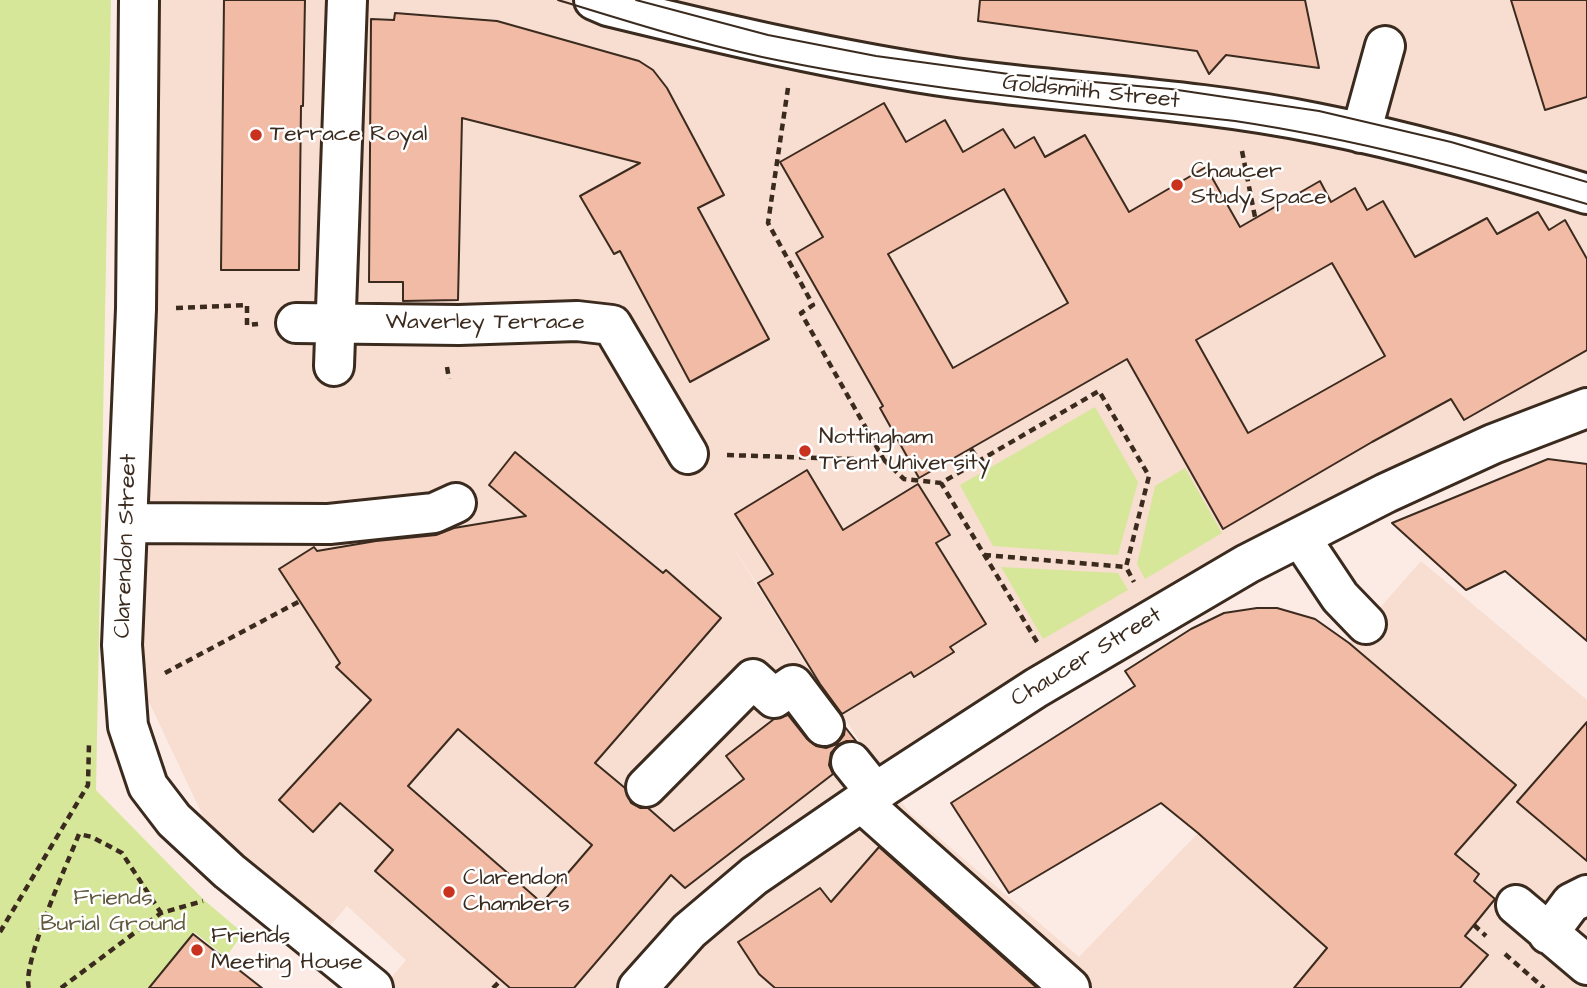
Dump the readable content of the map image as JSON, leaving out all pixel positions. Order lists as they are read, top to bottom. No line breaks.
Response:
{"streets":{"street":["Goldsmith Street","Waverley Terrace","Clarendon Street","Chaucer Street"]},"parks":["Friends Burial Ground"],"places":["Terrace Royal","Chaucer Study Space","Nottingham Trent University","Clarendon Chambers","Friends Meeting House"]}
